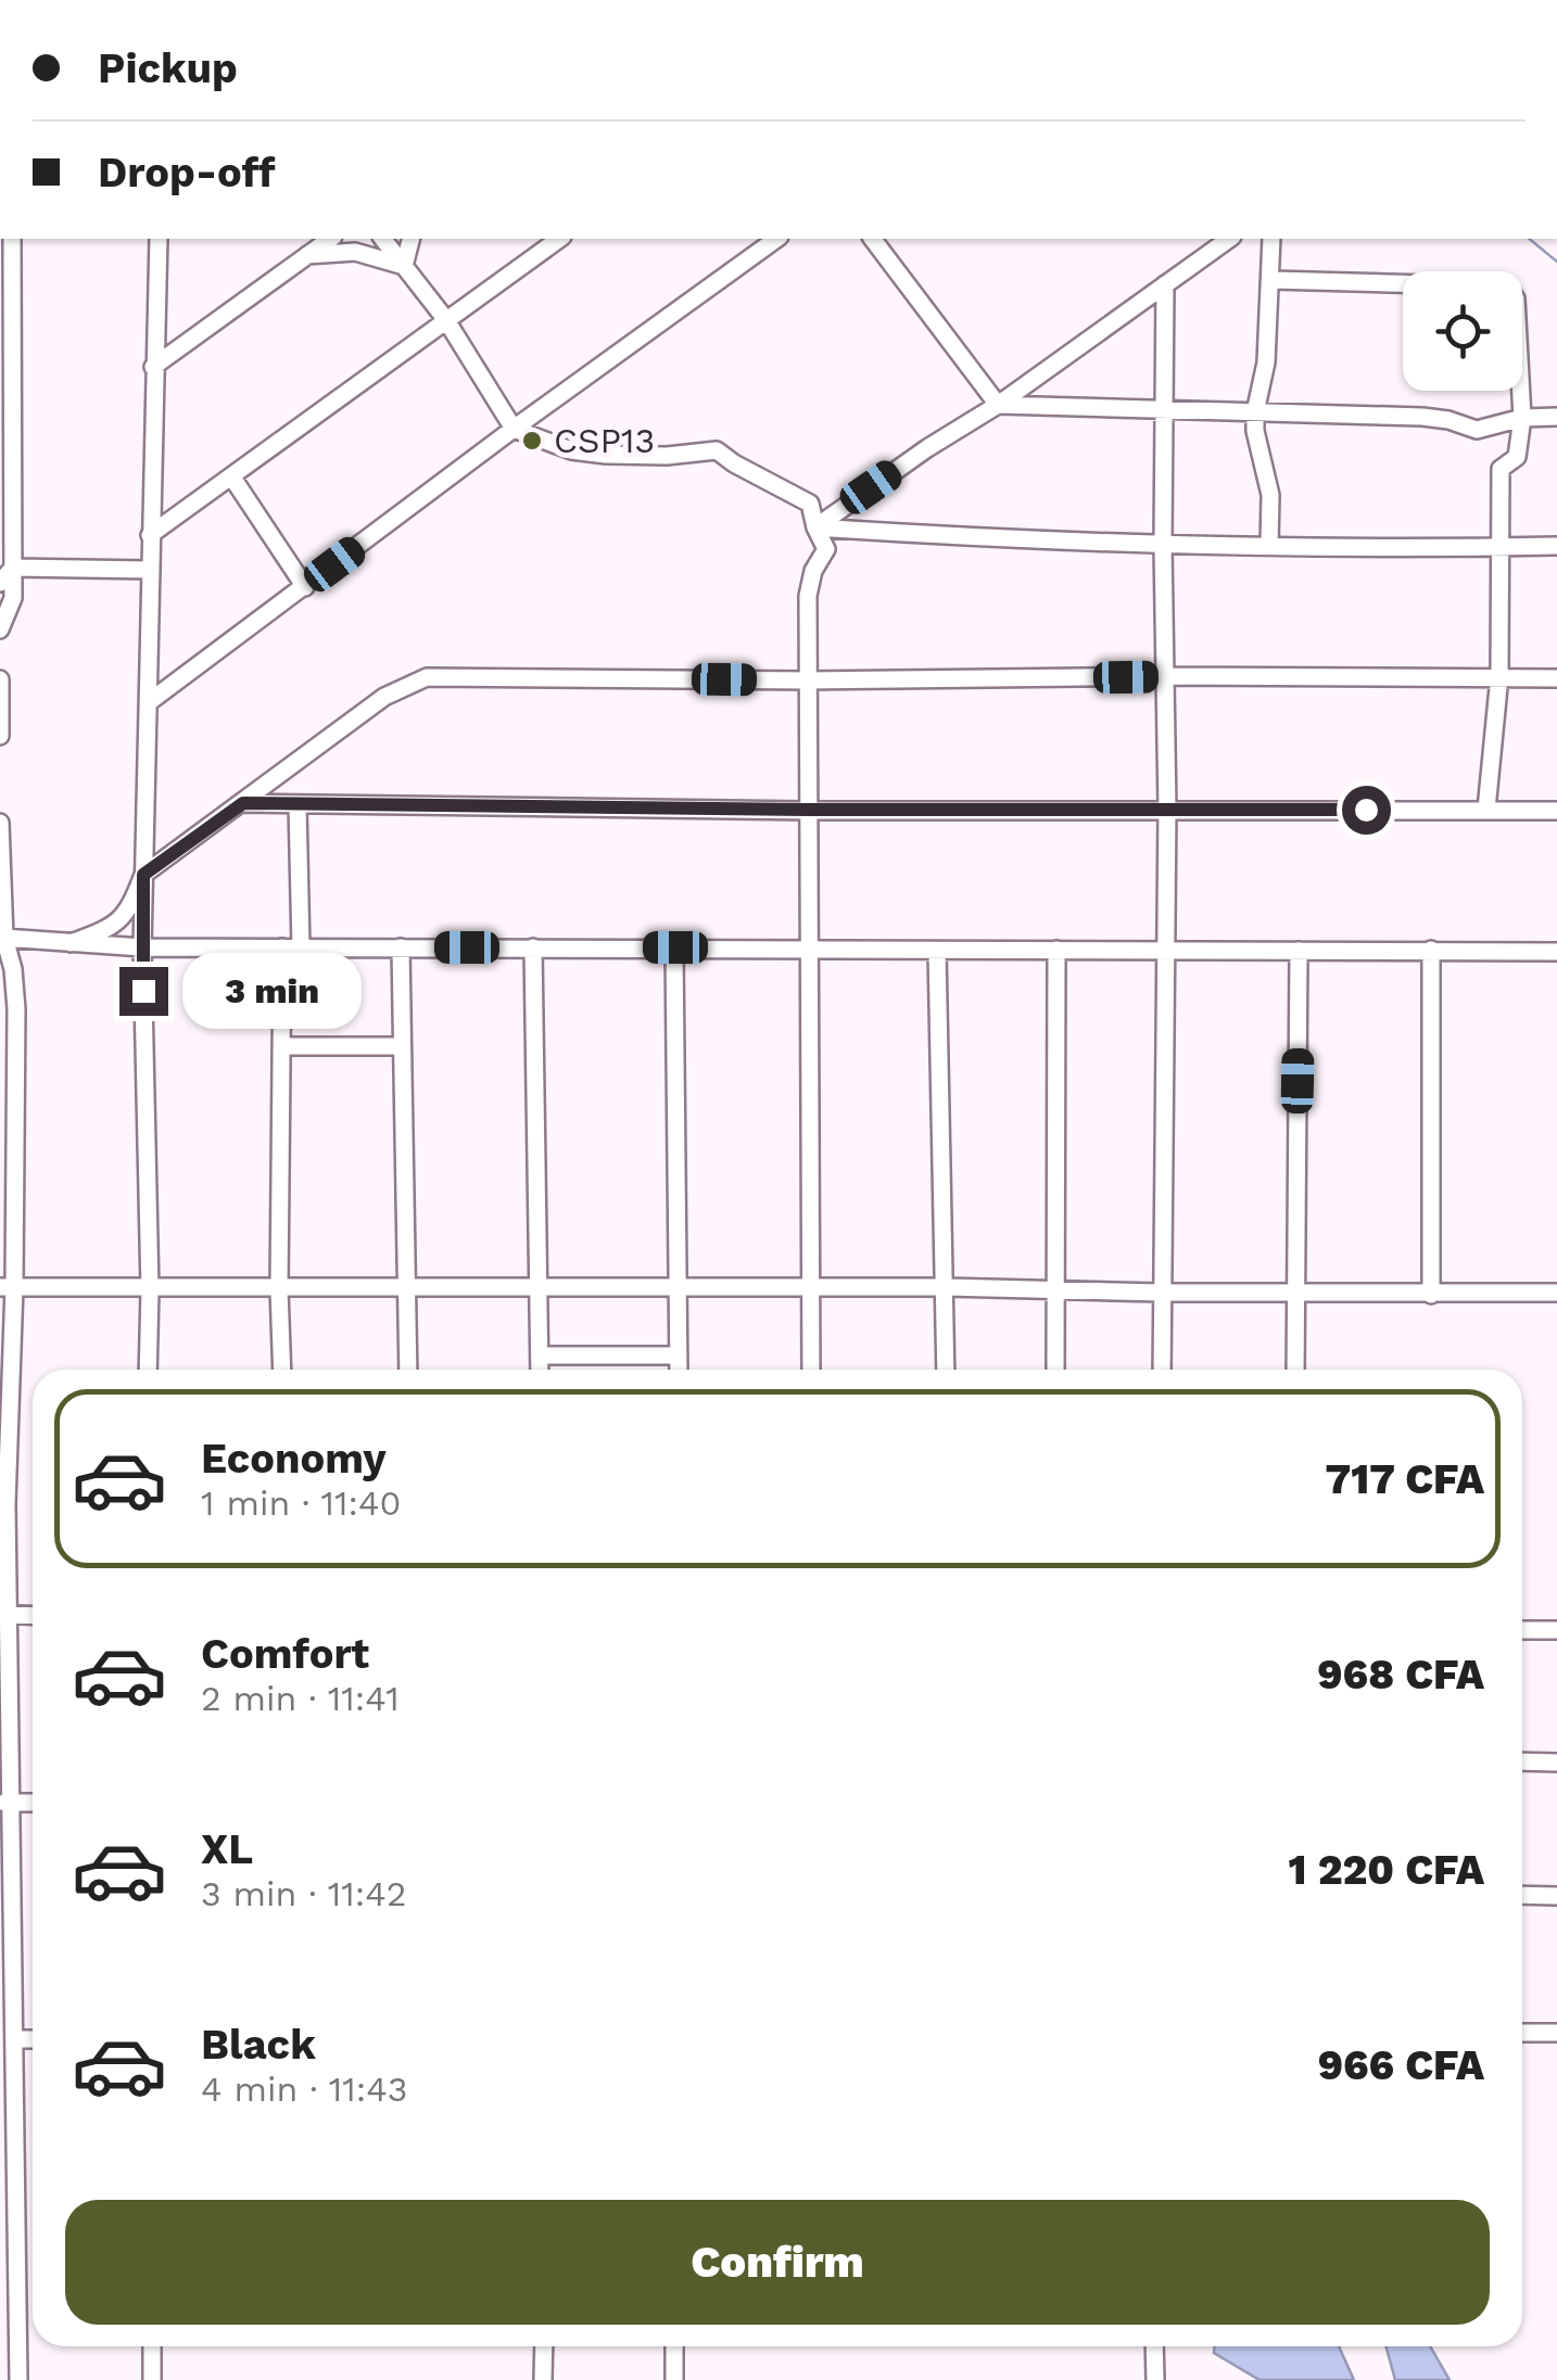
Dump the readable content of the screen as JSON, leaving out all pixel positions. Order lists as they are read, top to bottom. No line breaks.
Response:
{"places":["CSP13"],"page":{"banner":["Pickup","Drop-off"],"bubble":"3 min","list":[{"name":"Economy","note":"1 min · 11:40","value":"717 CFA"},{"name":"Comfort","note":"2 min · 11:41","value":"968 CFA"},{"name":"XL","note":"3 min · 11:42","value":"1 220 CFA"},{"name":"Black","note":"4 min · 11:43","value":"966 CFA"}],"buttons":"Confirm"}}
